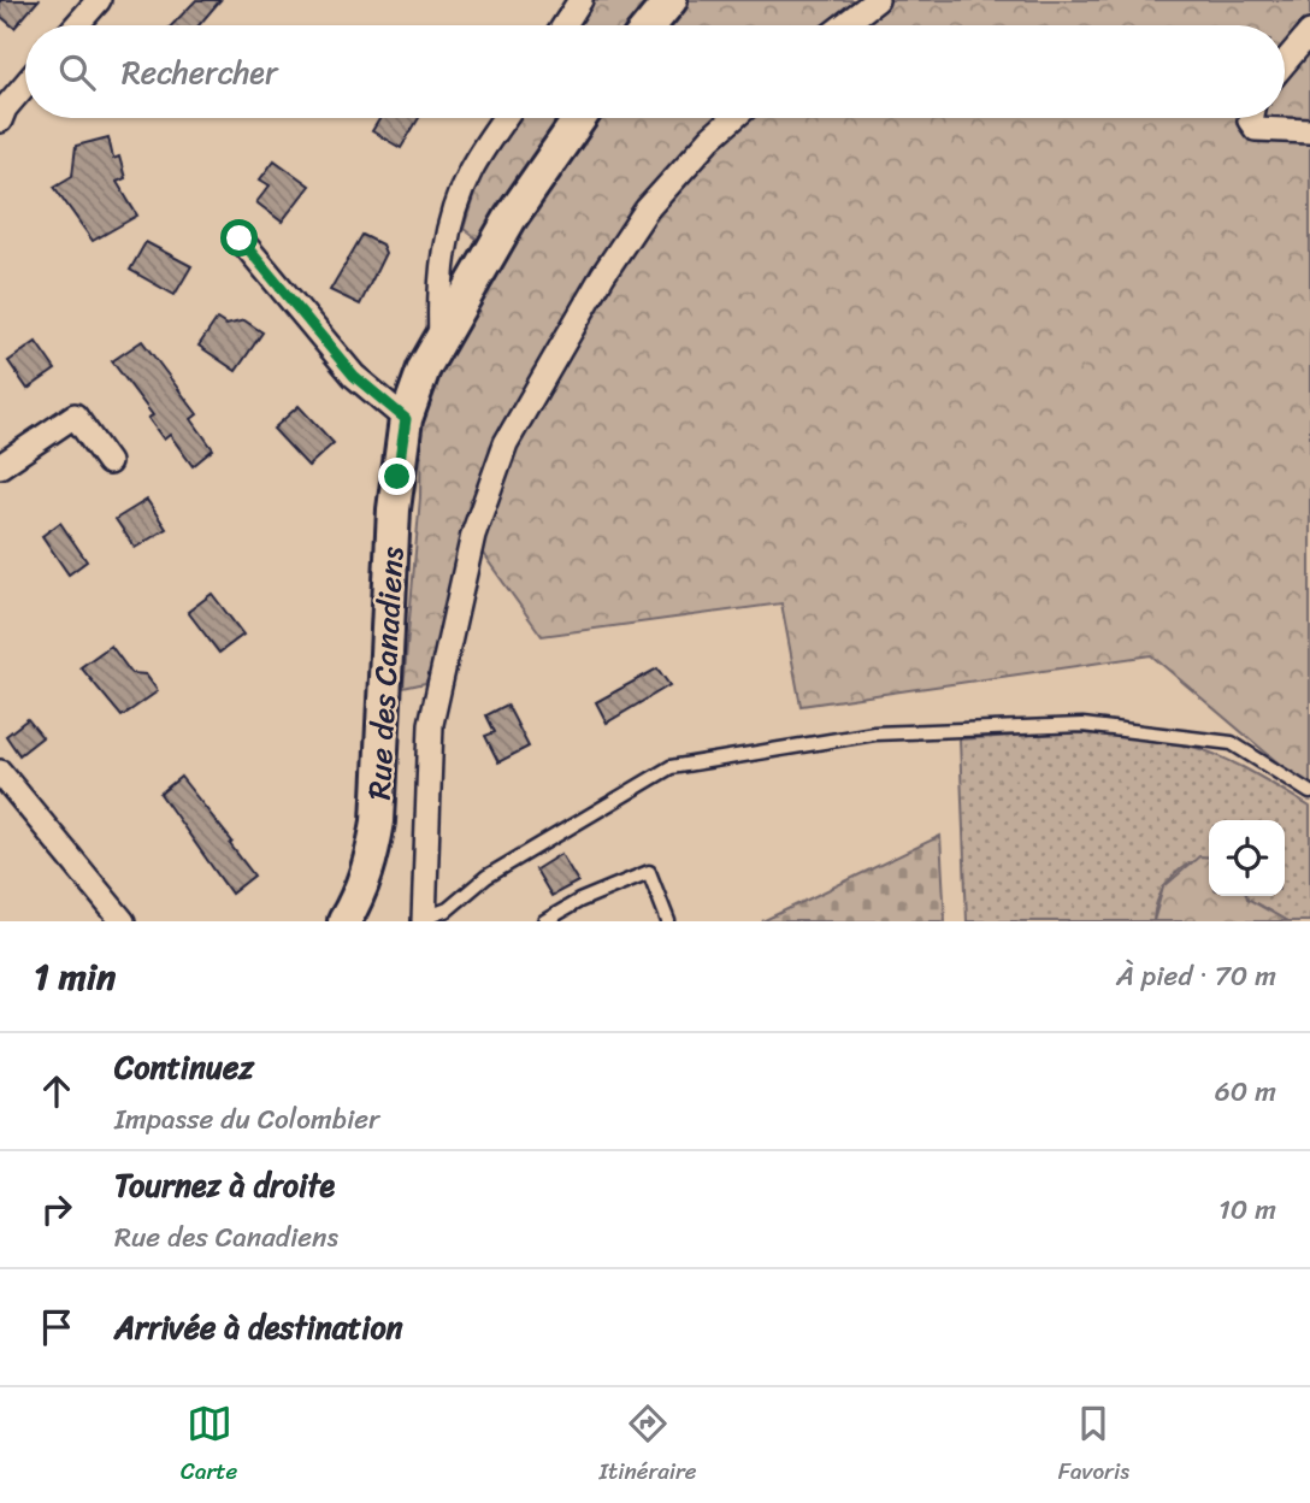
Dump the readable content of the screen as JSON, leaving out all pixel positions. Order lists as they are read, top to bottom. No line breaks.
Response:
{"streets":{"main road":["Rue des Canadiens"]},"page":{"search":"Rechercher","heading":["1 min","À pied · 70 m"],"list":[["Continuez","Impasse du Colombier","60 m"],["Tournez à droite","Rue des Canadiens","10 m"],"Arrivée à destination"],"nav":["Carte","Itinéraire","Favoris"]}}
